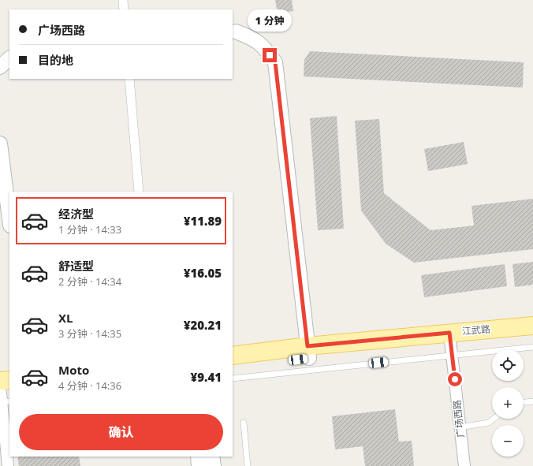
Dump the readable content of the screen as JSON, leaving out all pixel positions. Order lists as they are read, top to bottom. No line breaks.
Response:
{"streets":{"main road":["江武路"],"street":["广场西路"]},"crossings":[["江武路","广场西路"]],"page":{"bubble":"1 分钟","banner":["广场西路","目的地"],"list":[{"name":"经济型","note":"1 分钟 · 14:33","value":"¥11.89"},{"name":"舒适型","note":"2 分钟 · 14:34","value":"¥16.05"},{"name":"XL","note":"3 分钟 · 14:35","value":"¥20.21"},{"name":"Moto","note":"4 分钟 · 14:36","value":"¥9.41"}],"map_buttons":["+","−"],"buttons":"确认"}}
